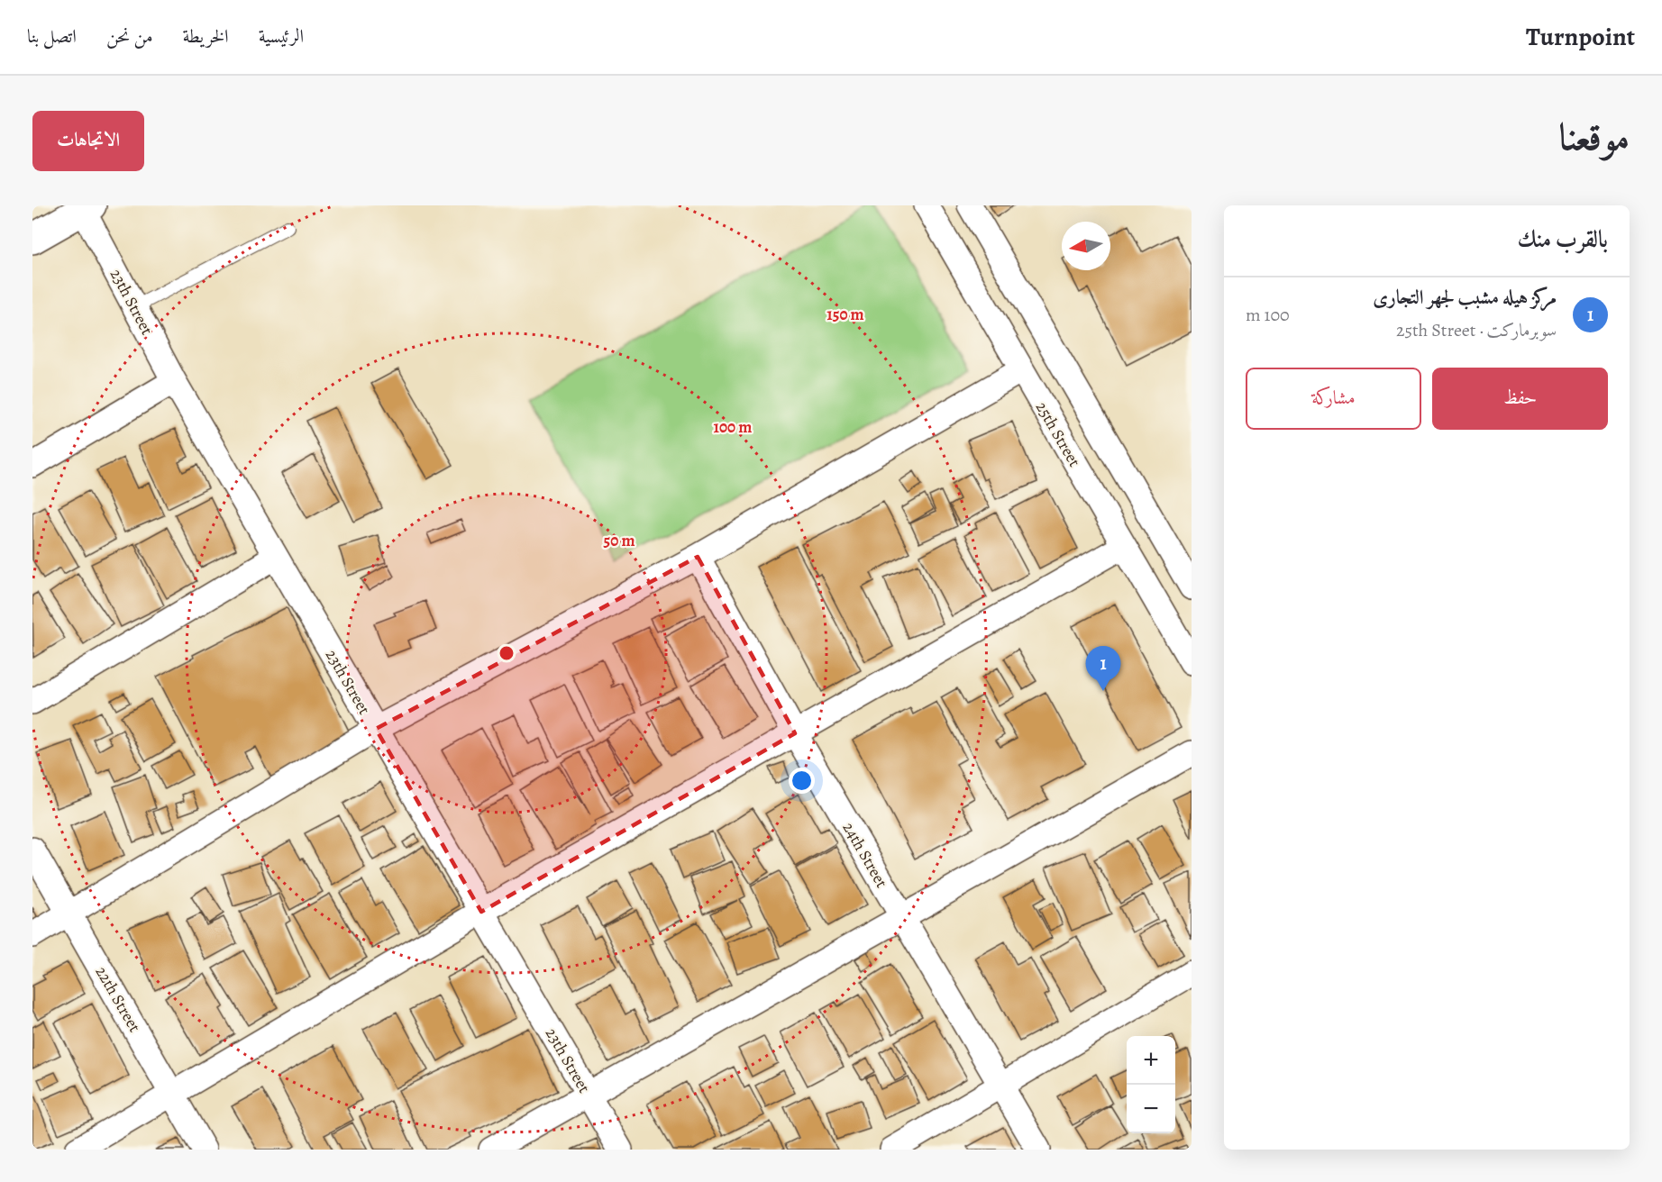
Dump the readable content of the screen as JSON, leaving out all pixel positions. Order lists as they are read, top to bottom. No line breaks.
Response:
{"streets":{"street":["23th Street","25th Street","24th Street","22th Street"]},"north":"left","page":{"header":"Turnpoint","nav":["الرئيسية","الخريطة","من نحن","اتصل بنا"],"title":"موقعنا","buttons":["الاتجاهات",["حفظ","مشاركة"]],"heading":"بالقرب منك","list":[{"mark":"1","name":"مركز هيله مشبب لجهر التجارى","note":"سوبرماركت · 25th Street","value":"100 m"}],"pins":"1","map_buttons":["+","−"]},"rings":["150 m","100 m","50 m"]}
